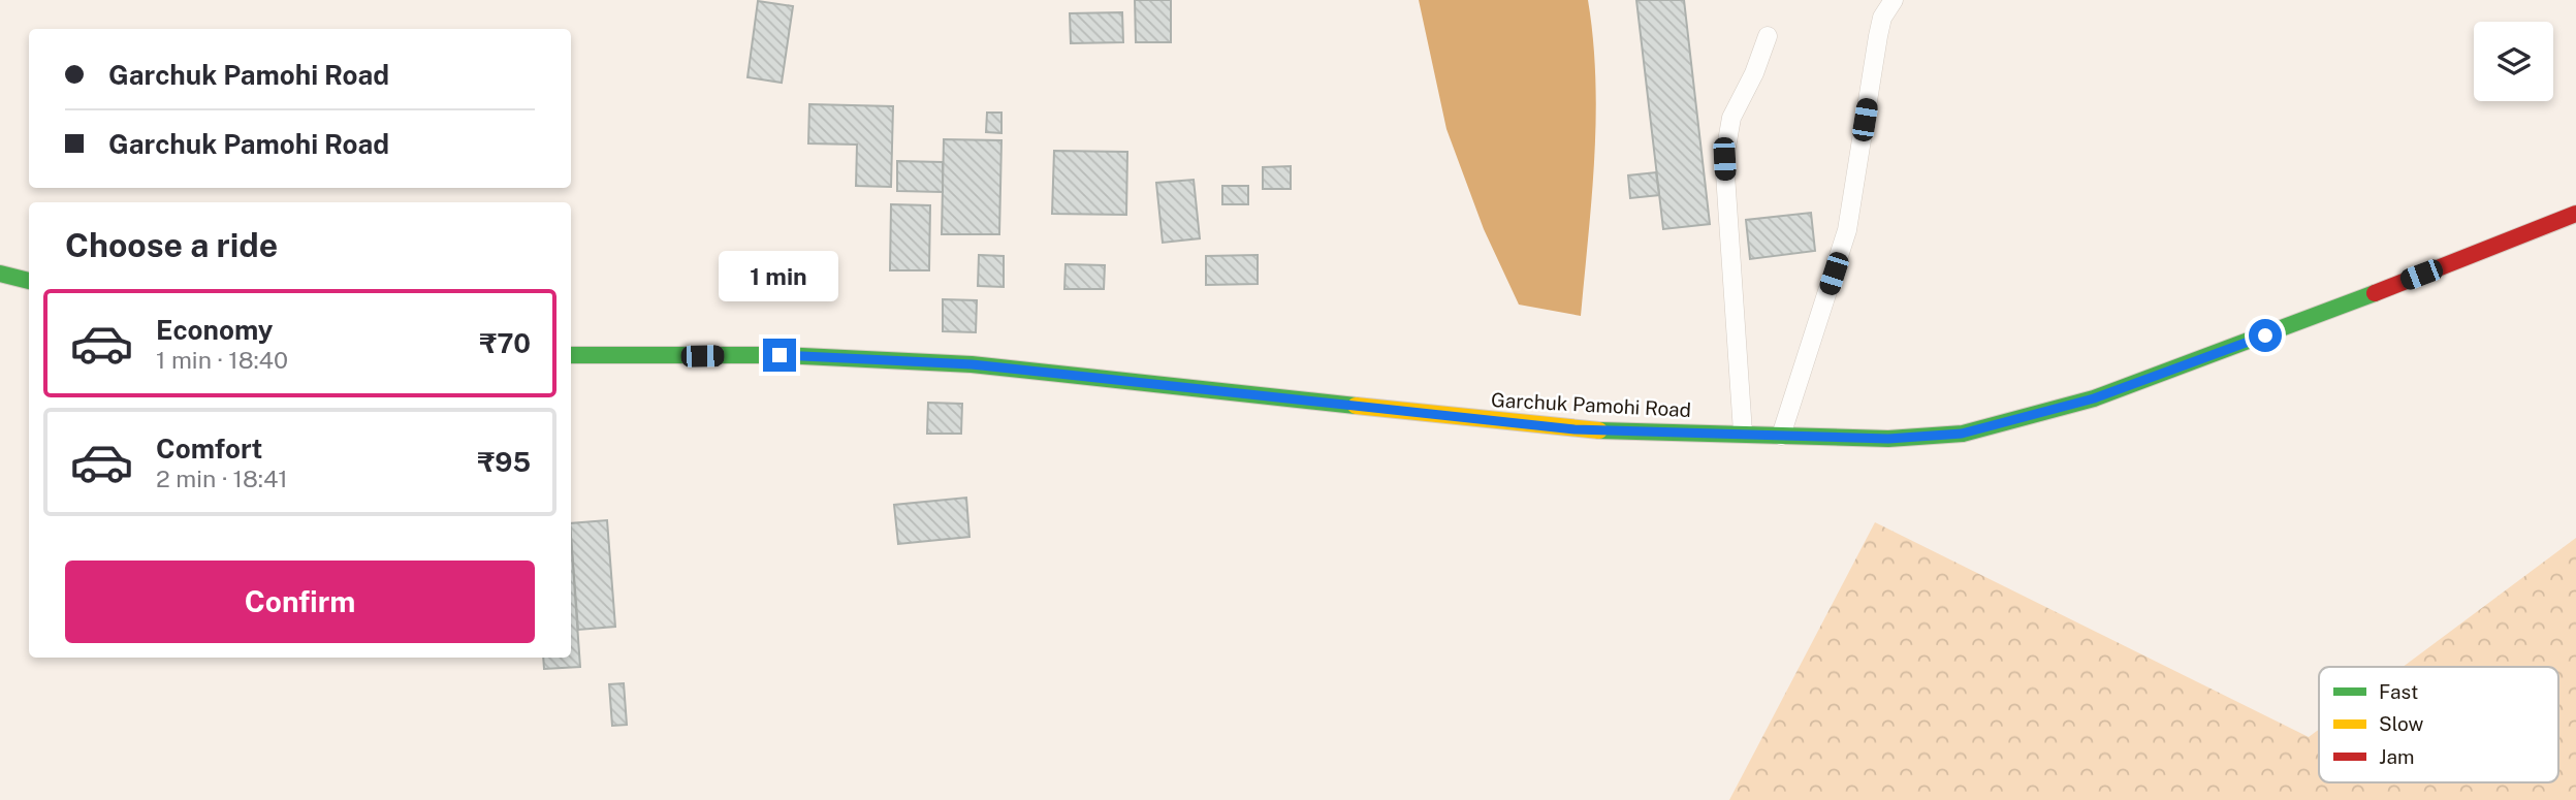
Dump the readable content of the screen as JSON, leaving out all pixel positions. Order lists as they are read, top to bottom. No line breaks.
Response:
{"streets":{"main road":["Garchuk Pamohi Road"]},"legend":["Fast","Slow","Jam"],"page":{"banner":["Garchuk Pamohi Road","Garchuk Pamohi Road"],"heading":"Choose a ride","bubble":"1 min","list":[{"name":"Economy","note":"1 min · 18:40","value":"₹70"},{"name":"Comfort","note":"2 min · 18:41","value":"₹95"}],"buttons":"Confirm"}}
